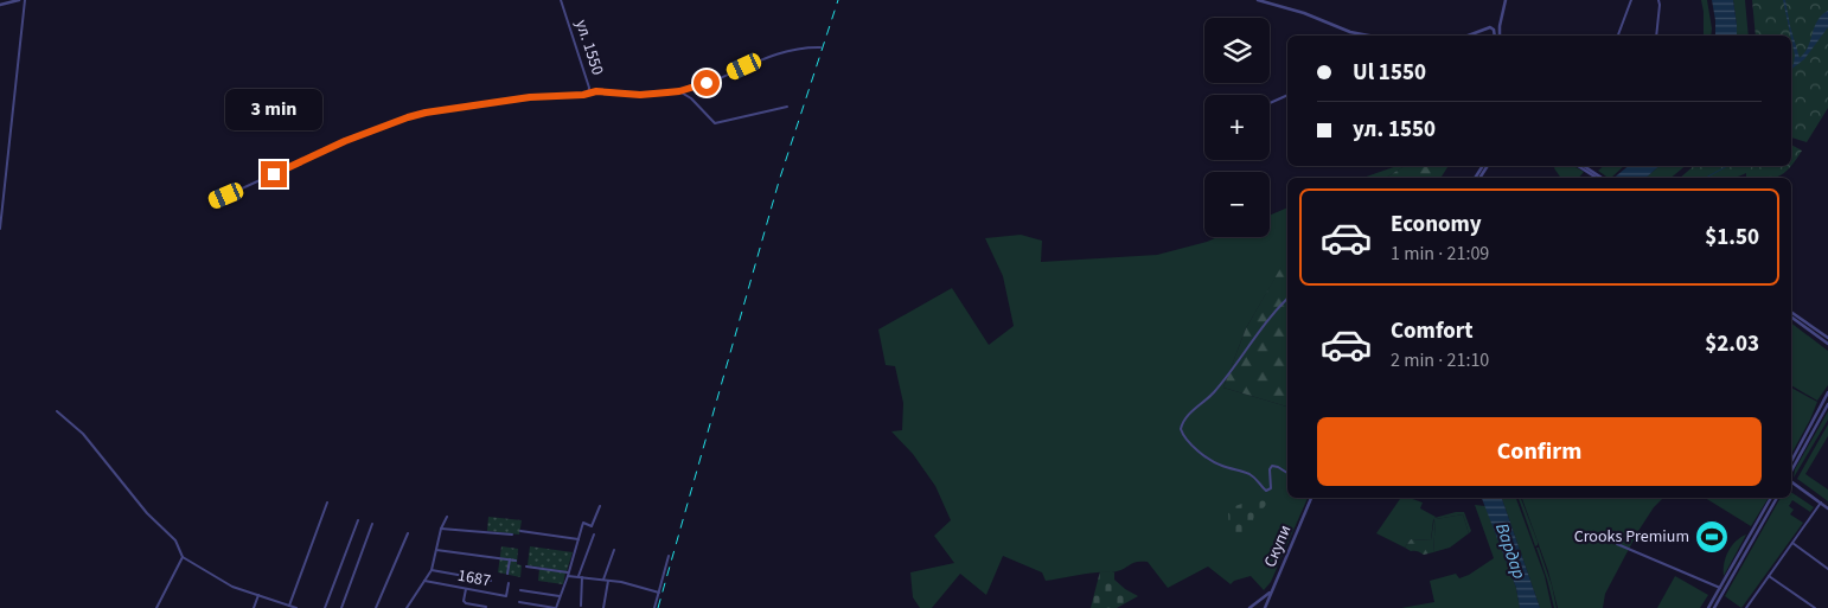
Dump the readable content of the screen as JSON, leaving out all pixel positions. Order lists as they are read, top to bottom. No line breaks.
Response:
{"streets":{"street":["ул. 1550","Скупи","1687"]},"water":["Вардар"],"places":{"sports":["Crooks Premium"]},"page":{"map_buttons":["+","−"],"banner":["Ul 1550","ул. 1550"],"bubble":"3 min","list":[{"name":"Economy","note":"1 min · 21:09","value":"$1.50"},{"name":"Comfort","note":"2 min · 21:10","value":"$2.03"}],"buttons":"Confirm"}}
